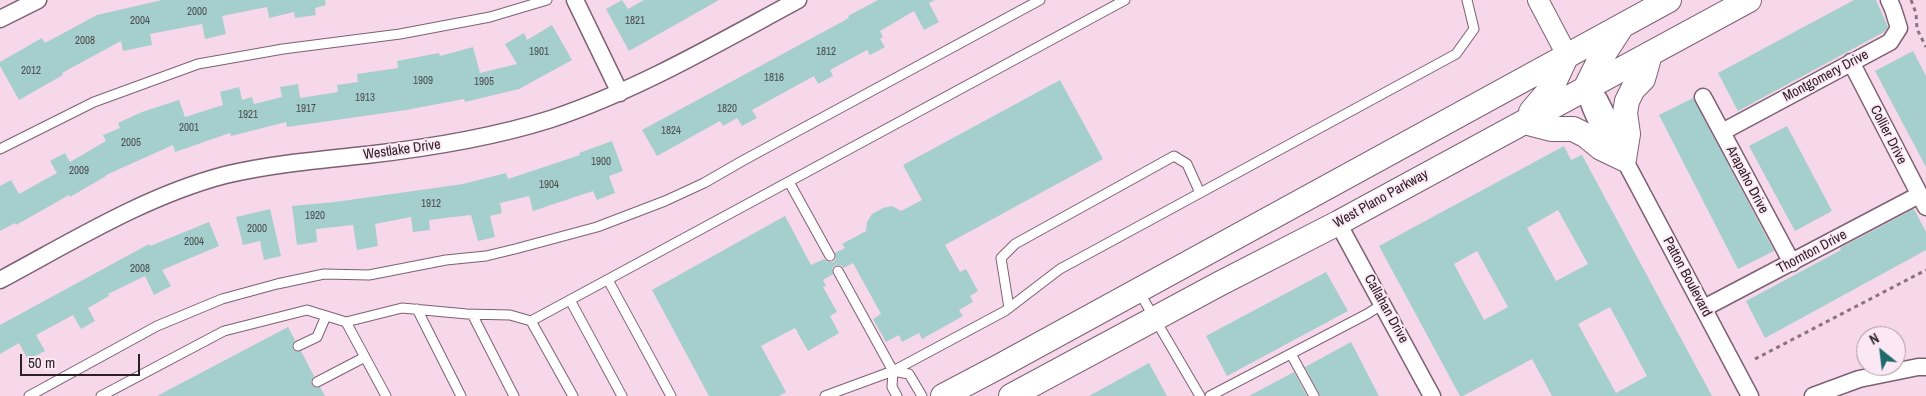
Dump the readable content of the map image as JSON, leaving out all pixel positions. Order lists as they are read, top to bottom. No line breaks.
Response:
{"streets":{"main road":["West Plano Parkway"],"street":["Montgomery Drive","Collier Drive","Westlake Drive","Arapaho Drive","Thornton Drive","Patton Boulevard","Callahan Drive"]},"crossings":[["Montgomery Drive","Collier Drive"],["Montgomery Drive","Arapaho Drive"],["Collier Drive","Thornton Drive"],["Arapaho Drive","Thornton Drive"],["West Plano Parkway","Patton Boulevard"],["West Plano Parkway","Callahan Drive"],["Thornton Drive","Patton Boulevard"]],"house_numbers":["2000","2004","1821","2008","1901","1812","2012","1816","1909","1905","1913","1917","1820","1921","2001","1824","2005","1900","2009","1904","1912","1920","2000","2004","2008"],"scale_bar":"50 m","north":"top left"}
